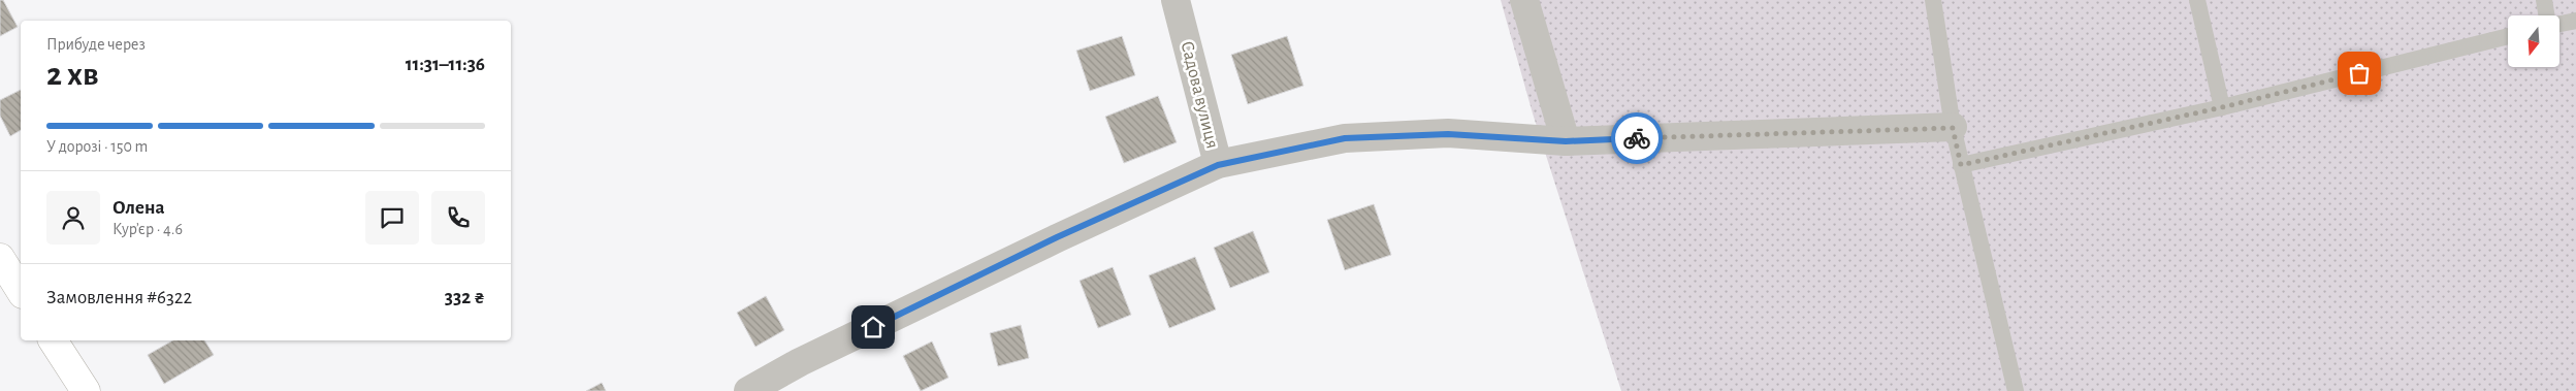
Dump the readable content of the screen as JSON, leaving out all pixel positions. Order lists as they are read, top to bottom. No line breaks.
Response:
{"streets":{"street":["Садова вулиця"]},"north":"bottom","page":{"heading":["2 хв","Прибуде через","11:31–11:36"],"panel":["Олена","Кур’єр · 4.6","Замовлення #6322","332 ₴"],"bar":"У дорозі · 150 m"}}
